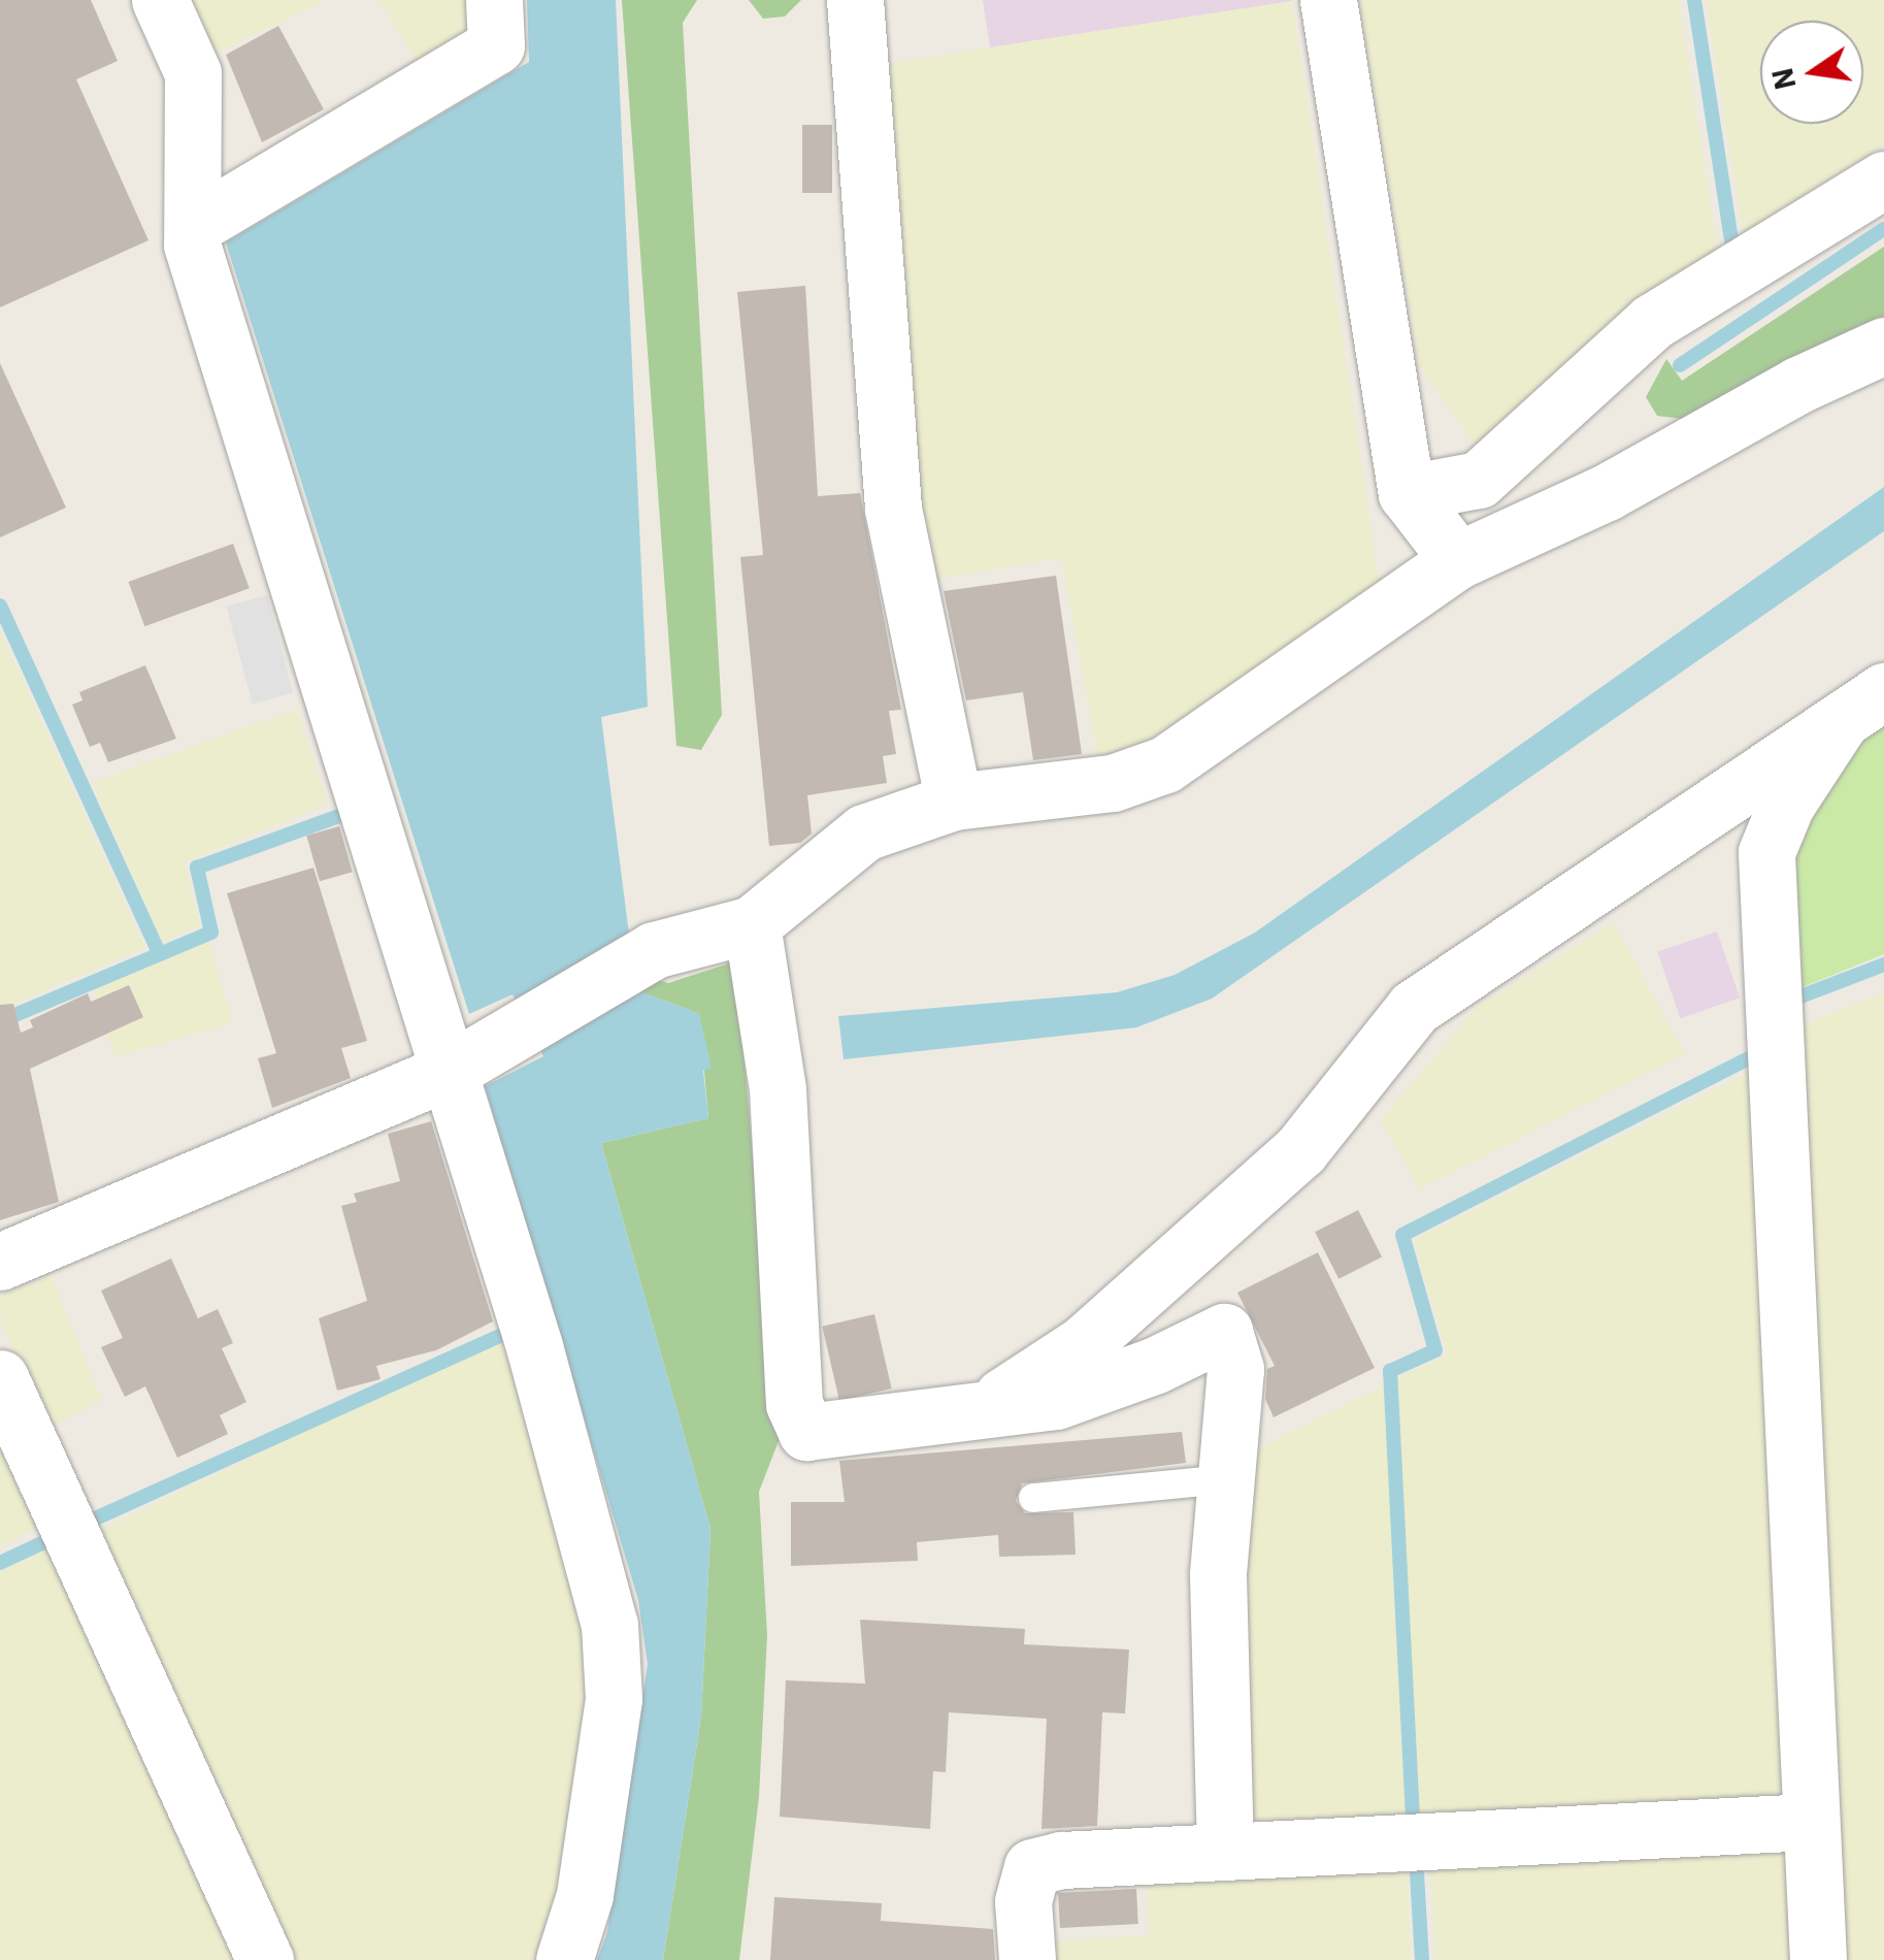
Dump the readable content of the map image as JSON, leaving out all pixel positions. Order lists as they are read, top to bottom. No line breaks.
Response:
{"north":"left"}
